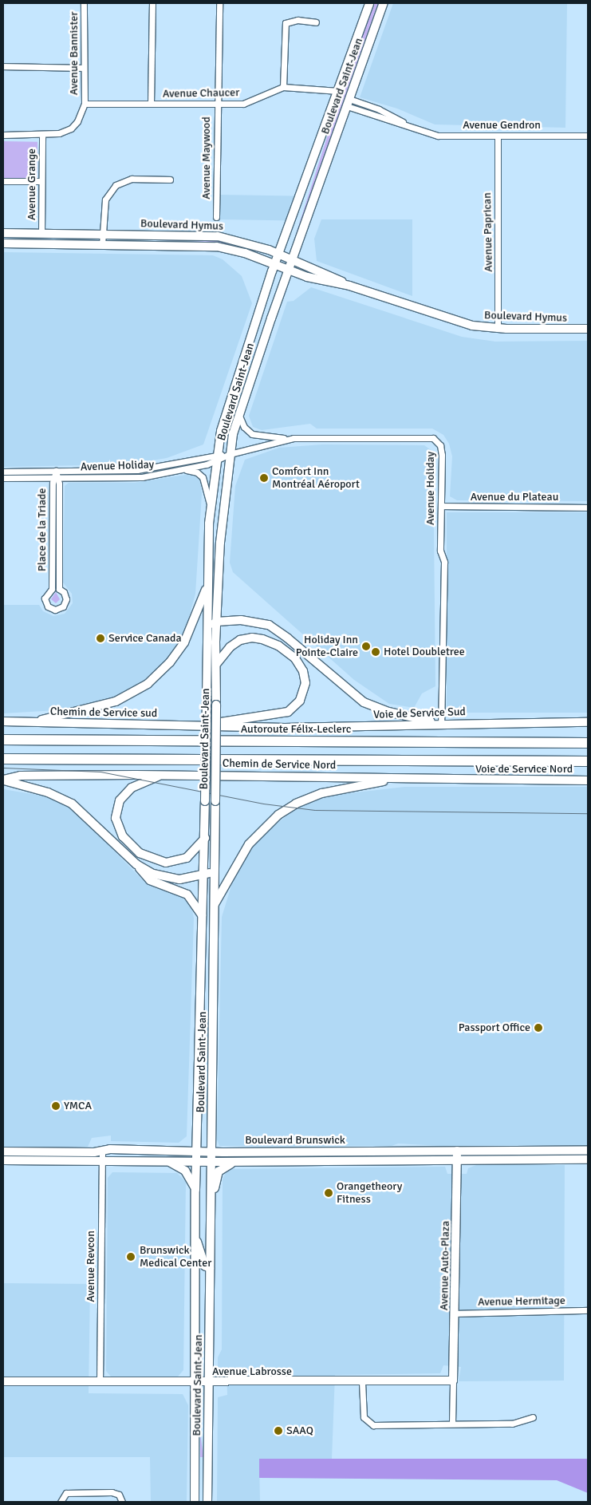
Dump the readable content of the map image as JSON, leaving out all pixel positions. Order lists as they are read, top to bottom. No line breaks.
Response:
{"streets":{"highway":["Autoroute Félix-Leclerc"],"main road":["Boulevard Saint-Jean","Boulevard Hymus","Chemin de Service sud","Voie de Service Sud","Chemin de Service Nord","Voie de Service Nord","Boulevard Brunswick","Avenue Auto-Plaza","Avenue Labrosse"],"street":["Avenue Bannister","Avenue Chaucer","Avenue Gendron","Avenue Maywood","Avenue Grange","Avenue Paprican","Avenue Holiday","Avenue du Plateau","Place de la Triade","Avenue Revcon","Avenue Hermitage"]},"crossings":[["Avenue Bannister","Avenue Chaucer"],["Boulevard Saint-Jean","Avenue Chaucer"],["Boulevard Saint-Jean","Avenue Gendron"],["Boulevard Saint-Jean","Boulevard Hymus"],["Boulevard Saint-Jean","Avenue Holiday"],["Boulevard Saint-Jean","Boulevard Brunswick"],["Boulevard Saint-Jean","Avenue Labrosse"],["Avenue Chaucer","Avenue Maywood"],["Avenue Gendron","Avenue Paprican"],["Avenue Grange","Boulevard Hymus"],["Boulevard Hymus","Avenue Paprican"],["Avenue Holiday","Avenue du Plateau"],["Avenue Holiday","Place de la Triade"],["Avenue Holiday","Voie de Service Sud"],["Chemin de Service sud","Voie de Service Sud"],["Chemin de Service Nord","Voie de Service Nord"],["Boulevard Brunswick","Avenue Auto-Plaza"],["Boulevard Brunswick","Avenue Revcon"],["Avenue Auto-Plaza","Avenue Hermitage"],["Avenue Auto-Plaza","Avenue Labrosse"],["Avenue Revcon","Avenue Labrosse"]],"places":["Comfort Inn Montréal Aéroport","Service Canada","Holiday Inn Pointe-Claire","Hotel Doubletree","Passport Office","YMCA","Orangetheory Fitness","Brunswick Medical Center","SAAQ"]}
